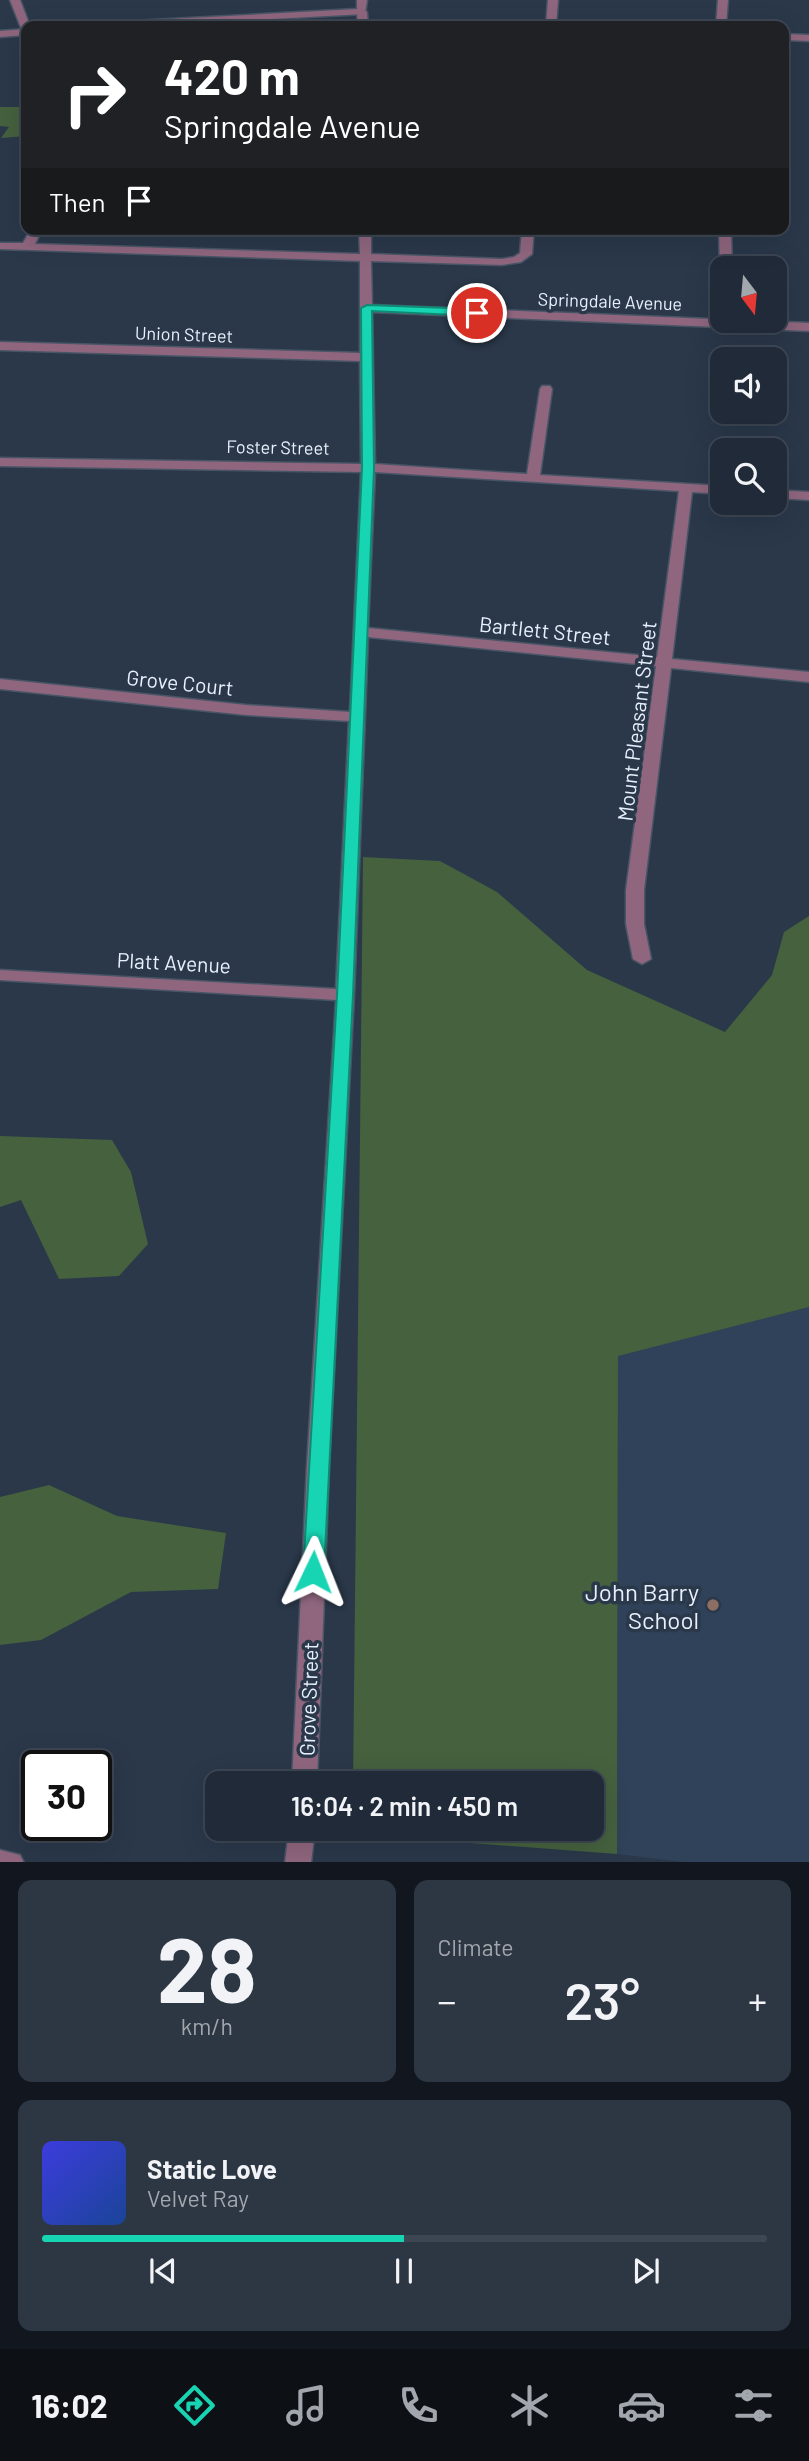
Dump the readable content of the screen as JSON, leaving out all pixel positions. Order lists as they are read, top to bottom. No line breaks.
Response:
{"streets":{"street":["Springdale Avenue","Union Street","Foster Street","Bartlett Street","Grove Court","Mount Pleasant Street","Platt Avenue","Grove Street"]},"crossings":[["Springdale Avenue","Grove Street"],["Union Street","Grove Street"],["Foster Street","Mount Pleasant Street"],["Foster Street","Grove Street"],["Bartlett Street","Mount Pleasant Street"],["Bartlett Street","Grove Street"],["Grove Court","Grove Street"],["Platt Avenue","Grove Street"]],"places":["John Barry School"],"north":"bottom","page":{"turn":["420 m","Springdale Avenue"],"then":"Then","limit":"30","trip":"16:04 · 2 min · 450 m","tile":[["28","km/h"],"Climate"],"heat":["−","23°","+"],"song":["Static Love","Velvet Ray"],"tabs":"16:02"}}
